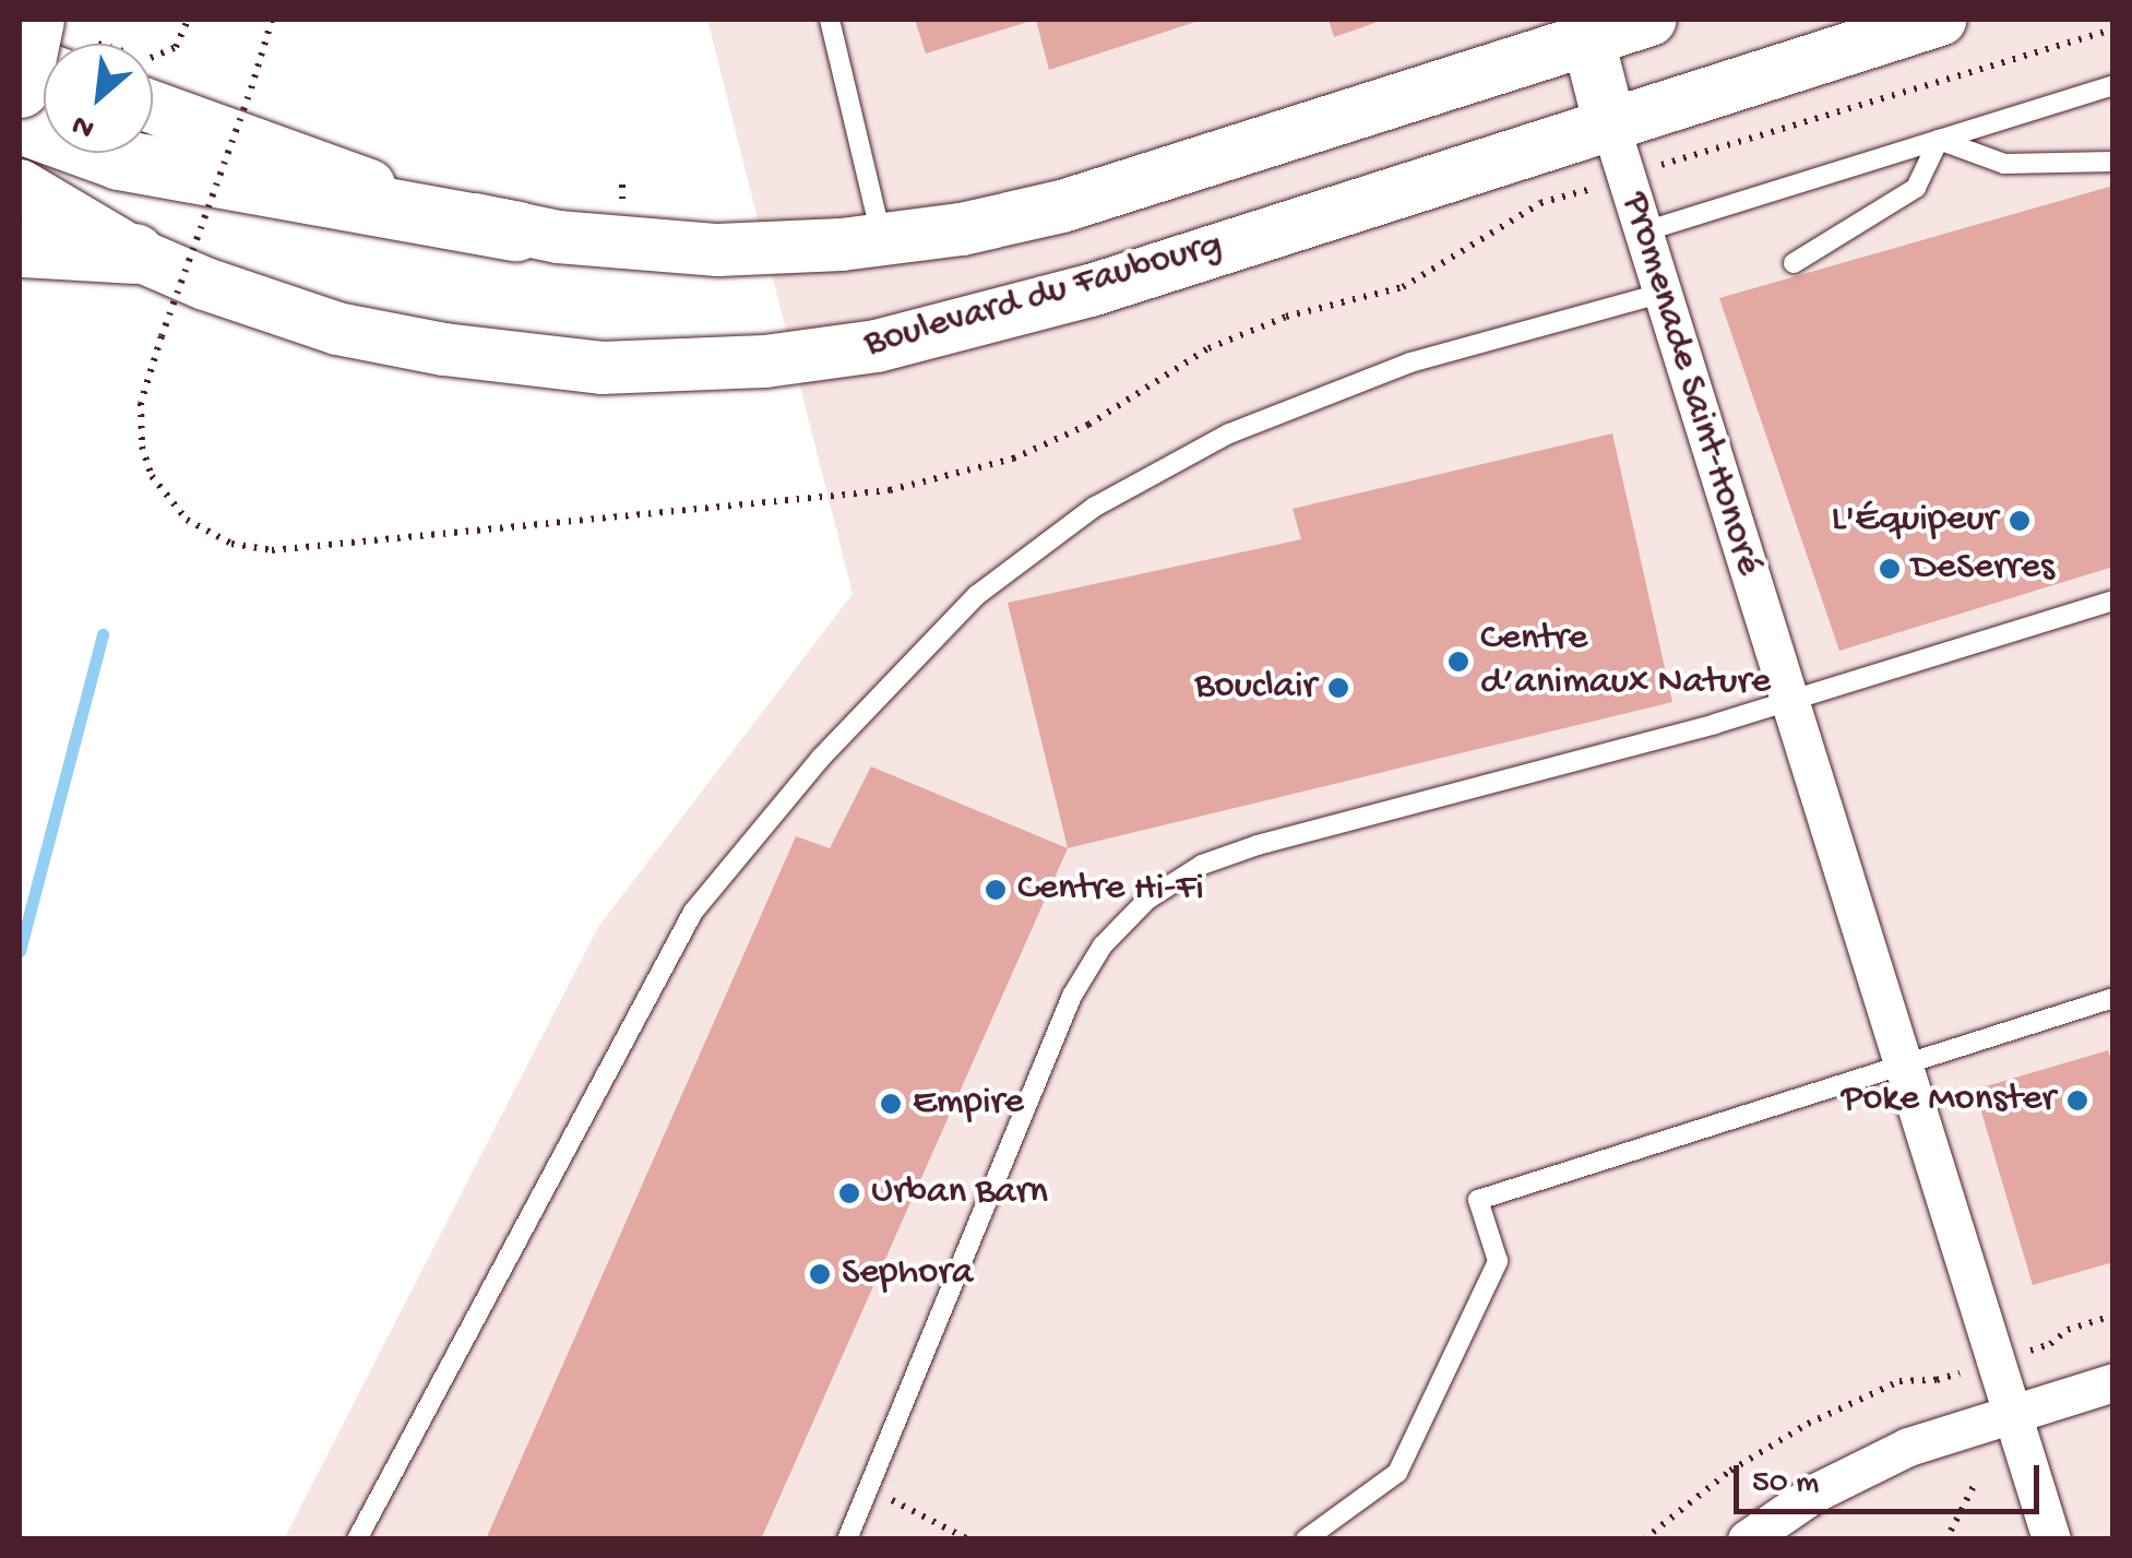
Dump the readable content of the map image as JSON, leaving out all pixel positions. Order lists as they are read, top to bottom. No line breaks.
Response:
{"streets":{"street":["Boulevard du Faubourg","Promenade Saint-Honoré"]},"crossings":[["Boulevard du Faubourg","Promenade Saint-Honoré"]],"places":["L'Équipeur","DeSerres","Centre d’animaux Nature","Bouclair","Centre Hi-Fi","Poke Monster","Empire","Urban Barn","Sephora"],"scale_bar":"50 m","north":"bottom left"}
